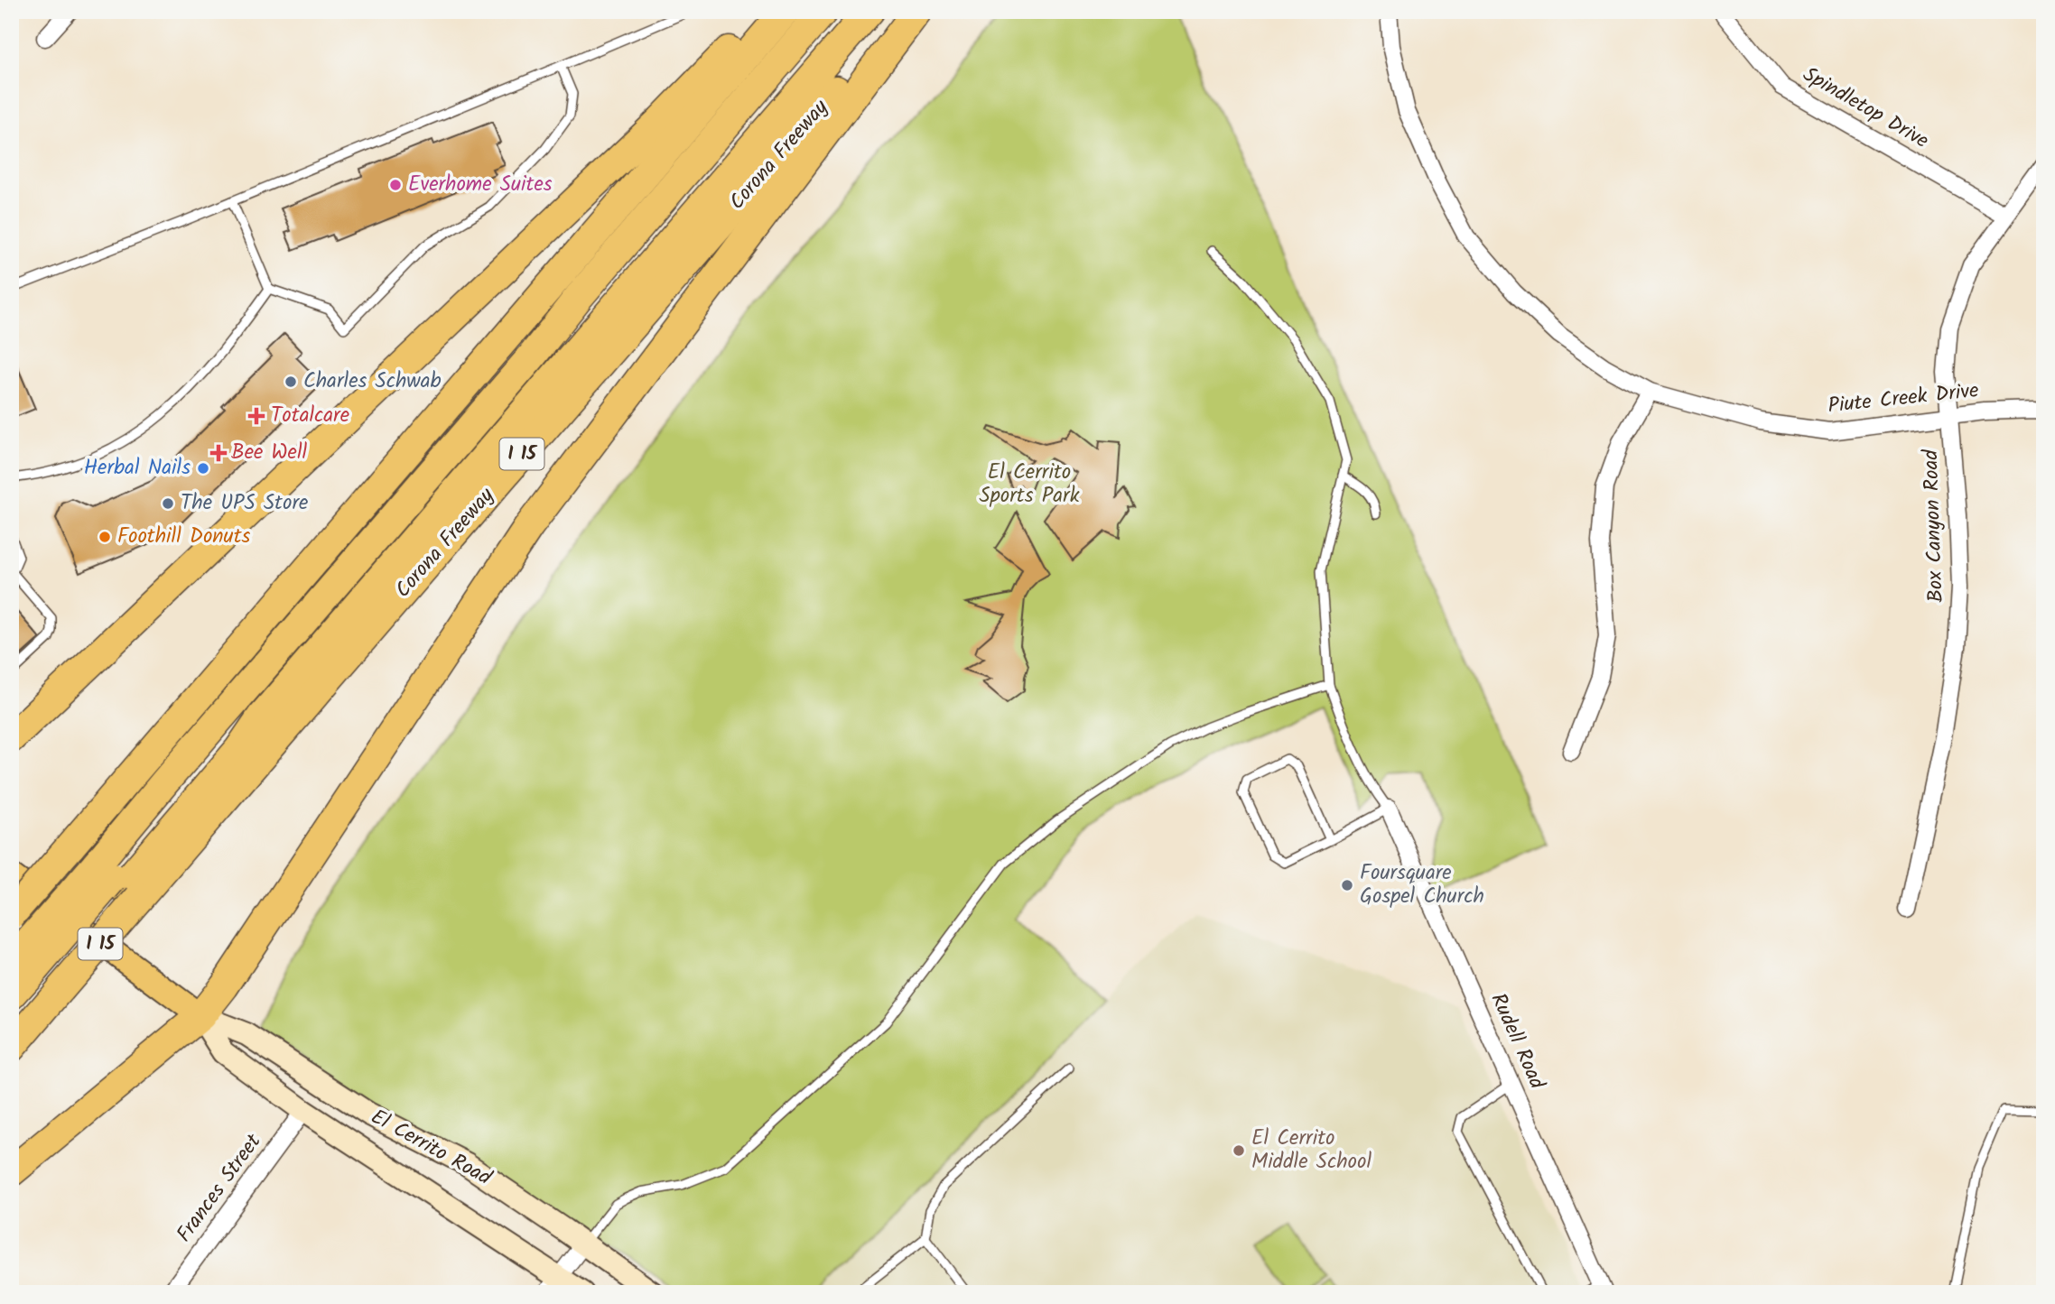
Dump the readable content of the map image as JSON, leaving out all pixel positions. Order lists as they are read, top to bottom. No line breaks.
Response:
{"streets":{"highway":["Corona Freeway","I 15"],"main road":["El Cerrito Road"],"street":["Spindletop Drive","Piute Creek Drive","Box Canyon Road","Rudell Road","Frances Street"]},"crossings":[["Spindletop Drive","Box Canyon Road"],["Piute Creek Drive","Box Canyon Road"],["El Cerrito Road","Frances Street"]],"parks":["El Cerrito Sports Park"],"places":{"other":["Everhome Suites","Charles Schwab","Herbal Nails","The UPS Store","Foothill Donuts","Foursquare Gospel Church","El Cerrito Middle School"],"health":["Totalcare","Bee Well"]}}
